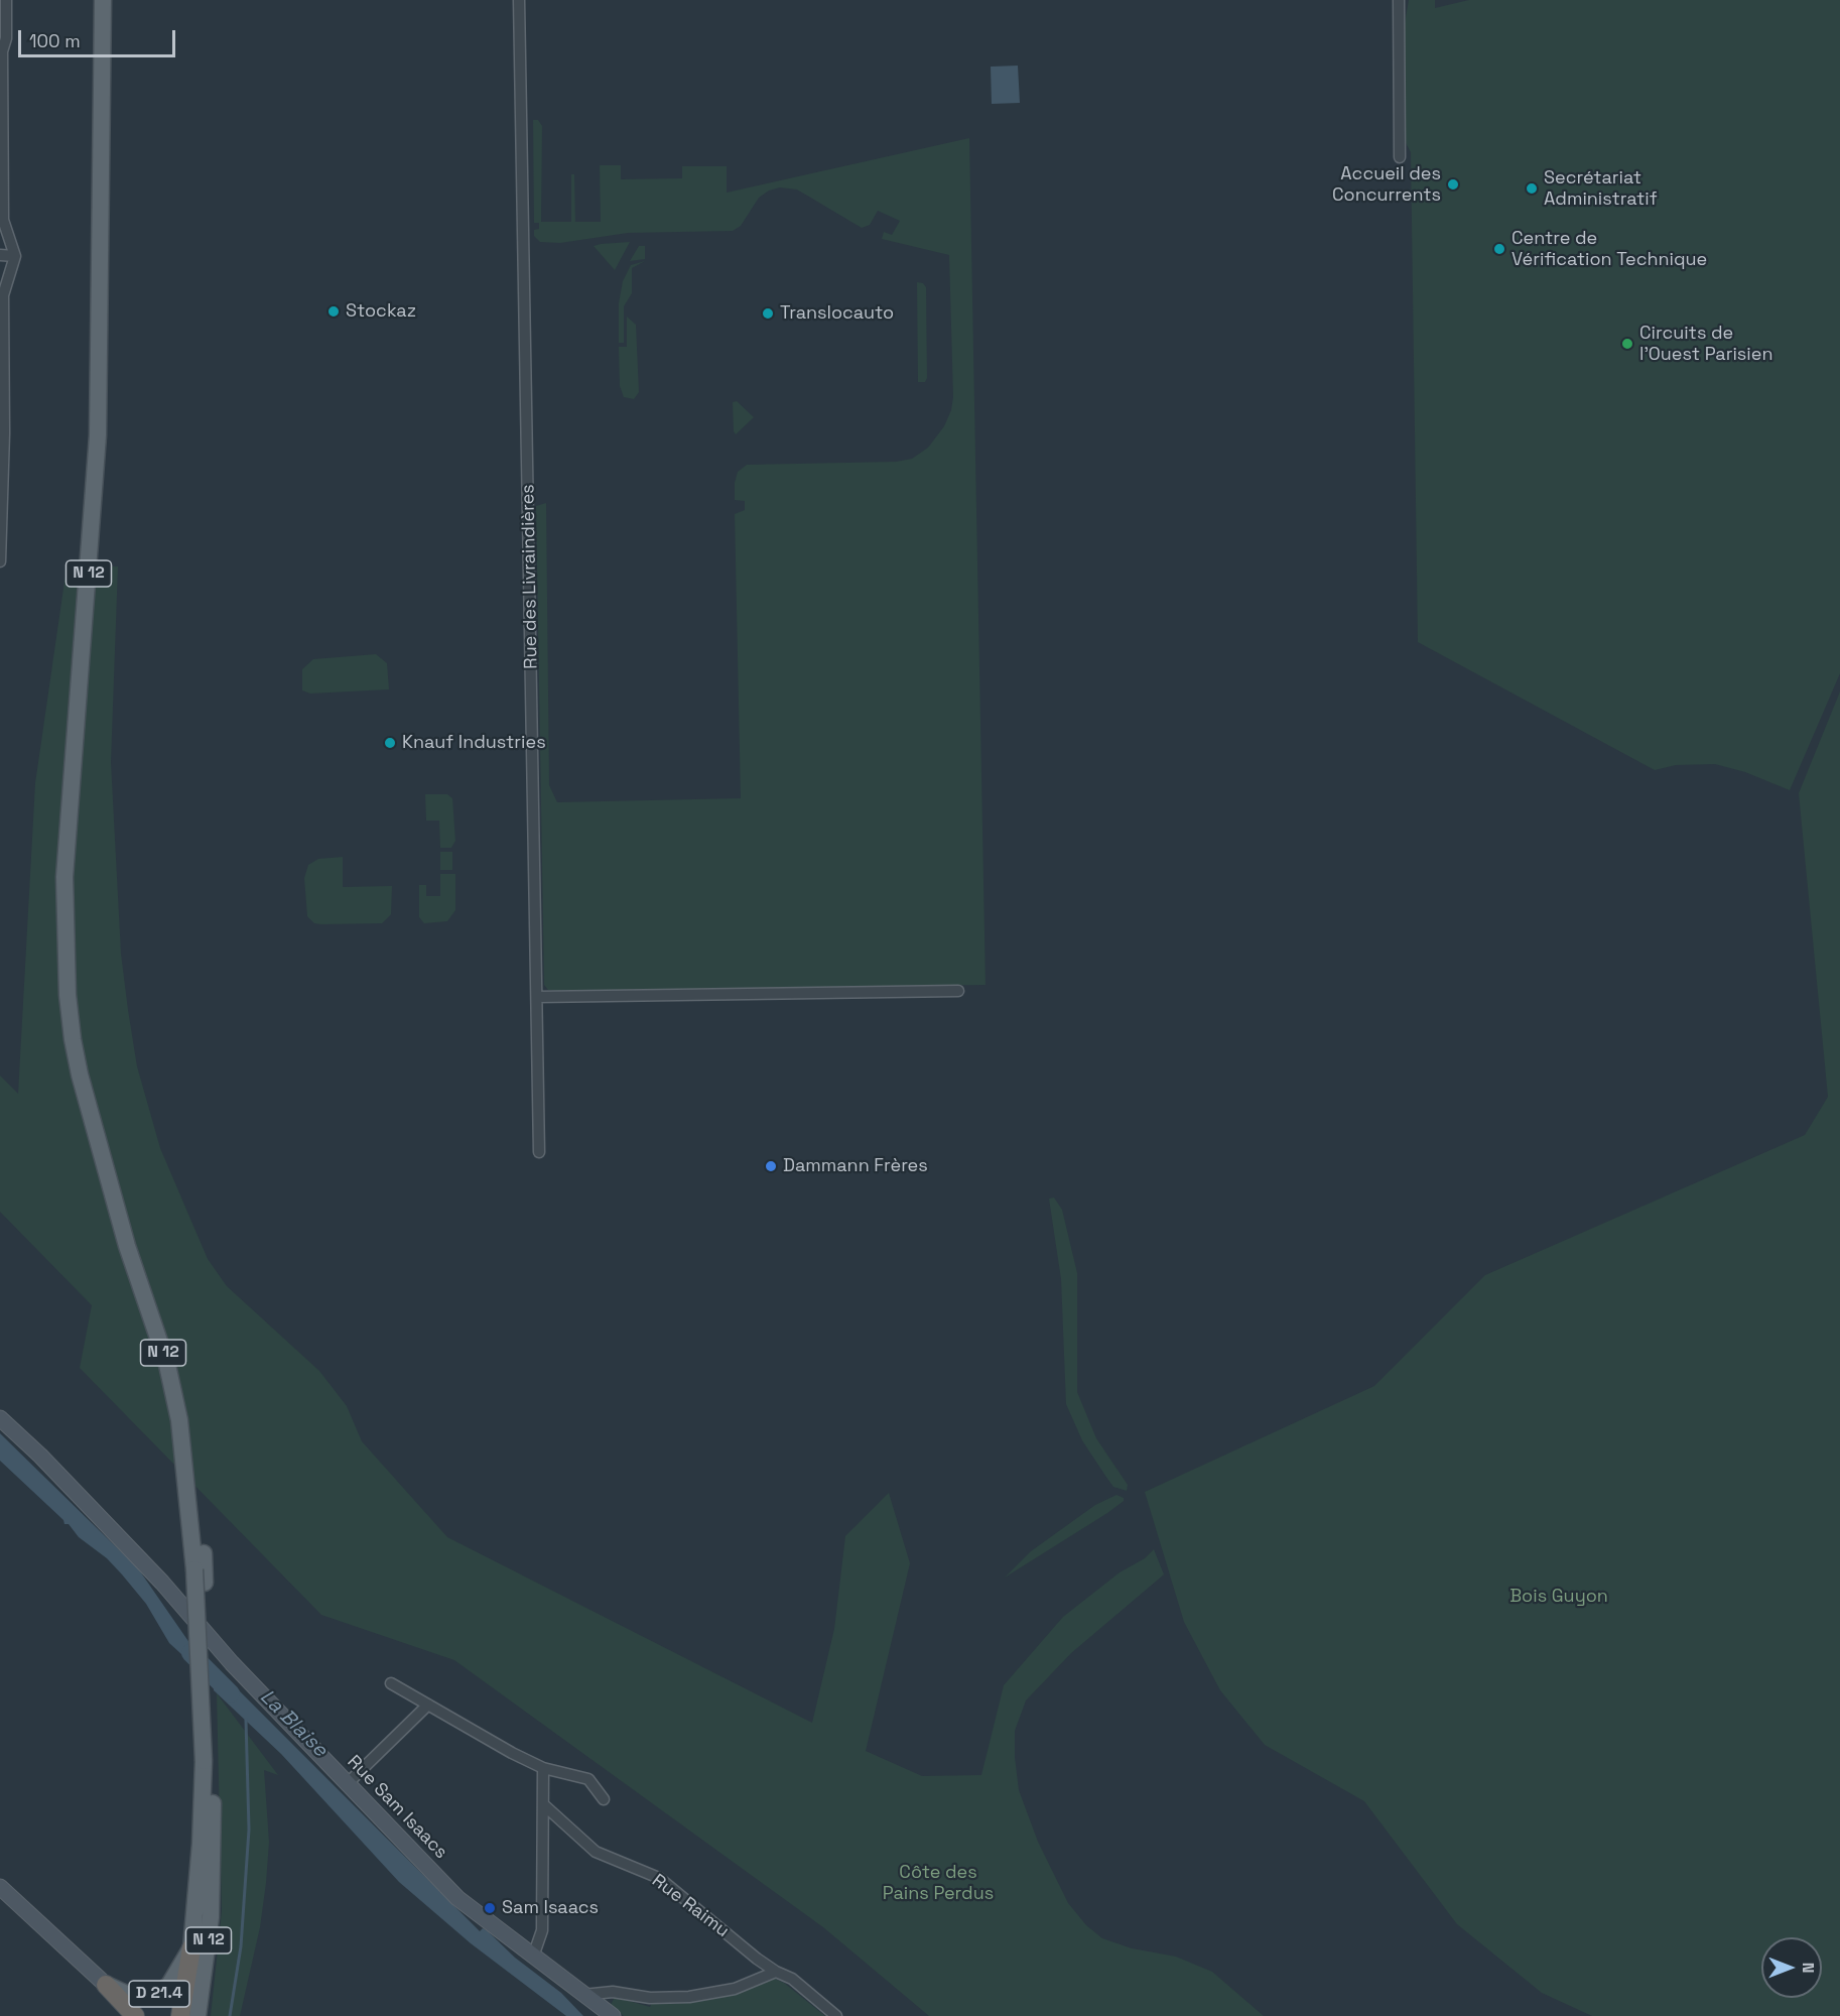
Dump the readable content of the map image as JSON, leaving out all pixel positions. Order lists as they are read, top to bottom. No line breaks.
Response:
{"streets":{"highway":["N 12","D 21.4"],"main road":["Rue Sam Isaacs"],"street":["Rue des Livraindières","Rue Raimu"]},"crossings":[["N 12","D 21.4"]],"water":["La Blaise"],"parks":["Bois Guyon","Côte des Pains Perdus"],"places":["Accueil des Concurrents","Secrétariat Administratif","Centre de Vérification Technique","Stockaz","Translocauto","Circuits de l’Ouest Parisien","Knauf Industries","Dammann Frères","Sam Isaacs"],"scale_bar":"100 m","north":"right"}
